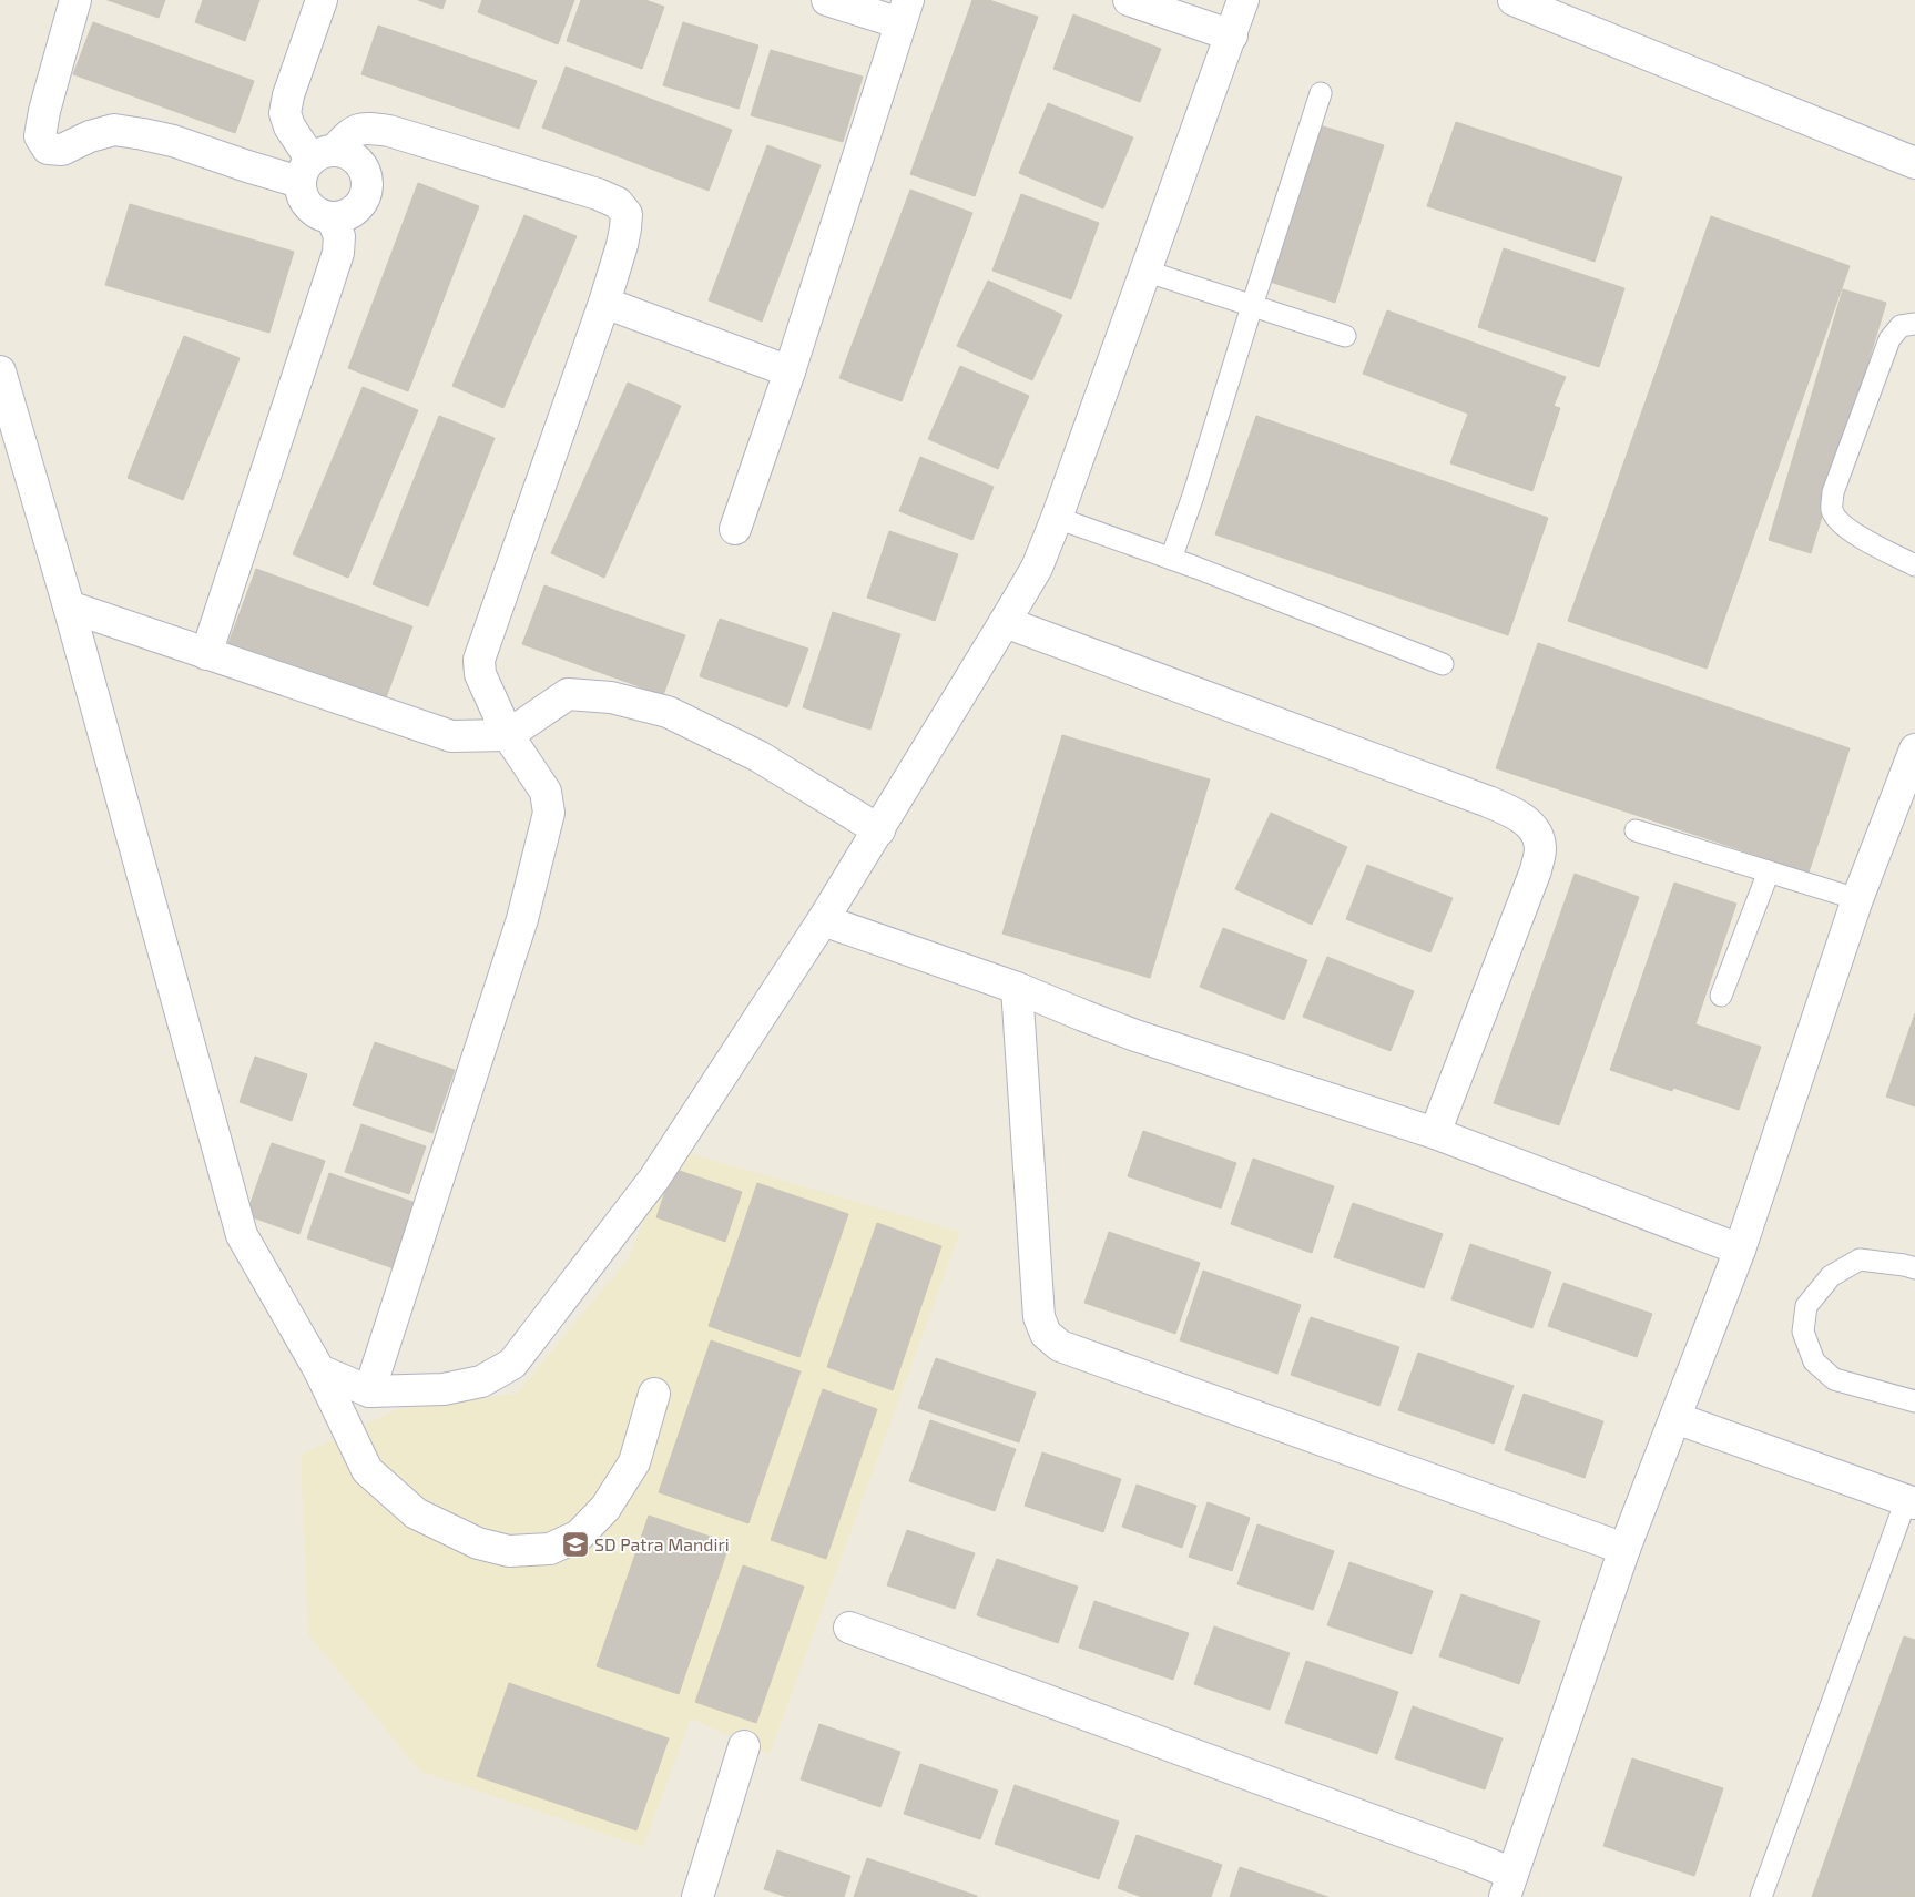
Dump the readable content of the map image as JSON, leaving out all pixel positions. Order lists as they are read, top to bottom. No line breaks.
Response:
{"places":{"school or university":["SD Patra Mandiri"]}}
